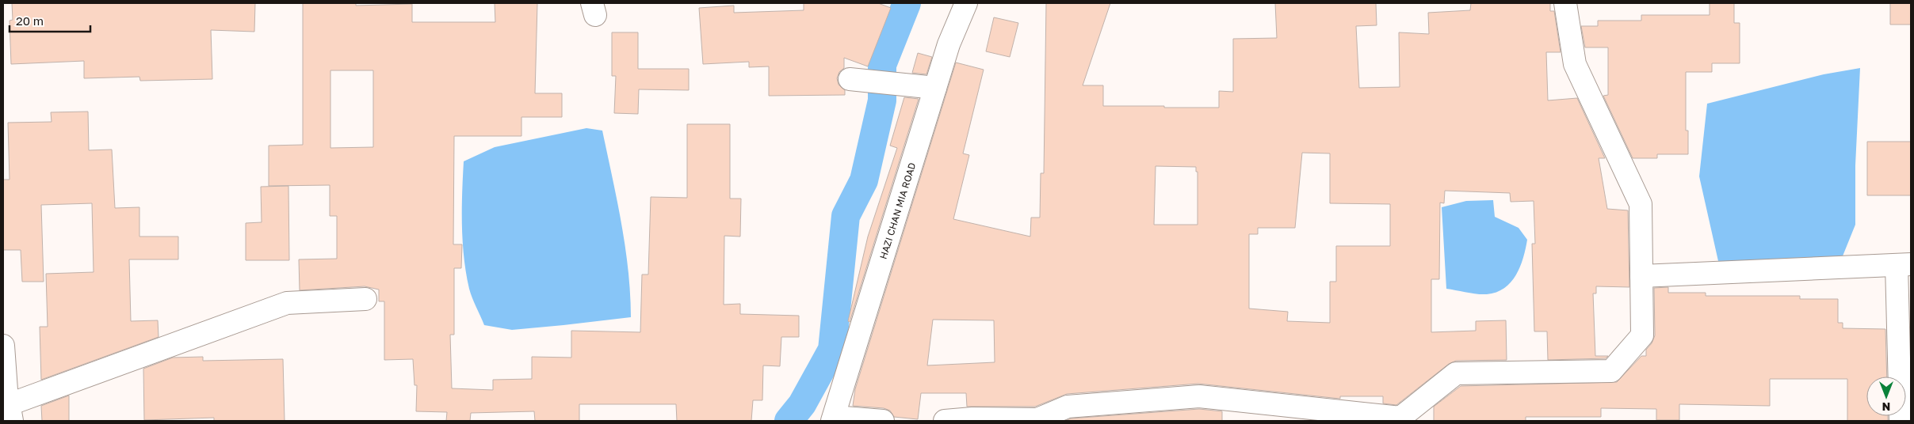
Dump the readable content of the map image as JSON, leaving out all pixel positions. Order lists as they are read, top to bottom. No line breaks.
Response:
{"streets":{"street":["HAZI CHAN MIA ROAD"]},"scale_bar":"20 m","north":"bottom"}
